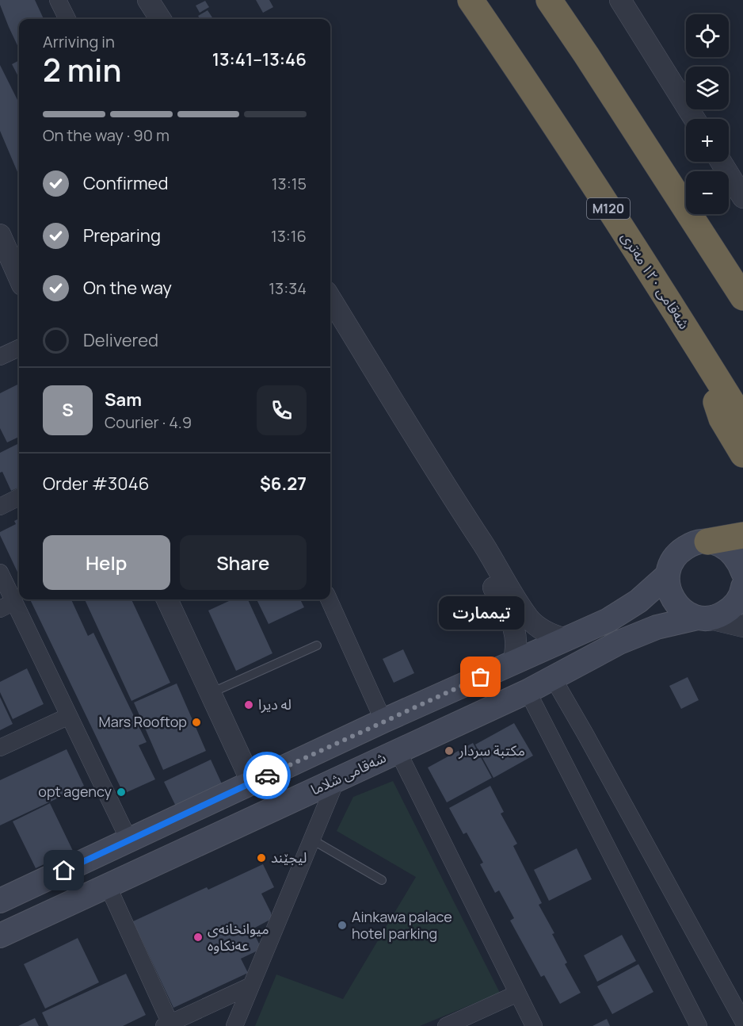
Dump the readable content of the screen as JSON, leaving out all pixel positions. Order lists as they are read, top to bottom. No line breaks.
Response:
{"streets":{"highway":["M120","شەقامی ١٢٠ مەتری"],"main road":["شەقامی شلاما"]},"places":["تیممارت","له ديرا","Mars Rooftop","مكتبة سردار","opt agency","لیجێند","Ainkawa palace hotel parking","میوانخانەی عەنکاوە"],"page":{"map_buttons":["+","−"],"heading":["2 min","Arriving in","13:41–13:46"],"panel":["Sam","Courier · 4.9","Order #3046","$6.27"],"bar":"On the way · 90 m","list":[["Confirmed","13:15"],["Preparing","13:16"],["On the way","13:34"],"Delivered"],"round":"S","buttons":["Help","Share"],"bubble":"تیممارت"}}
